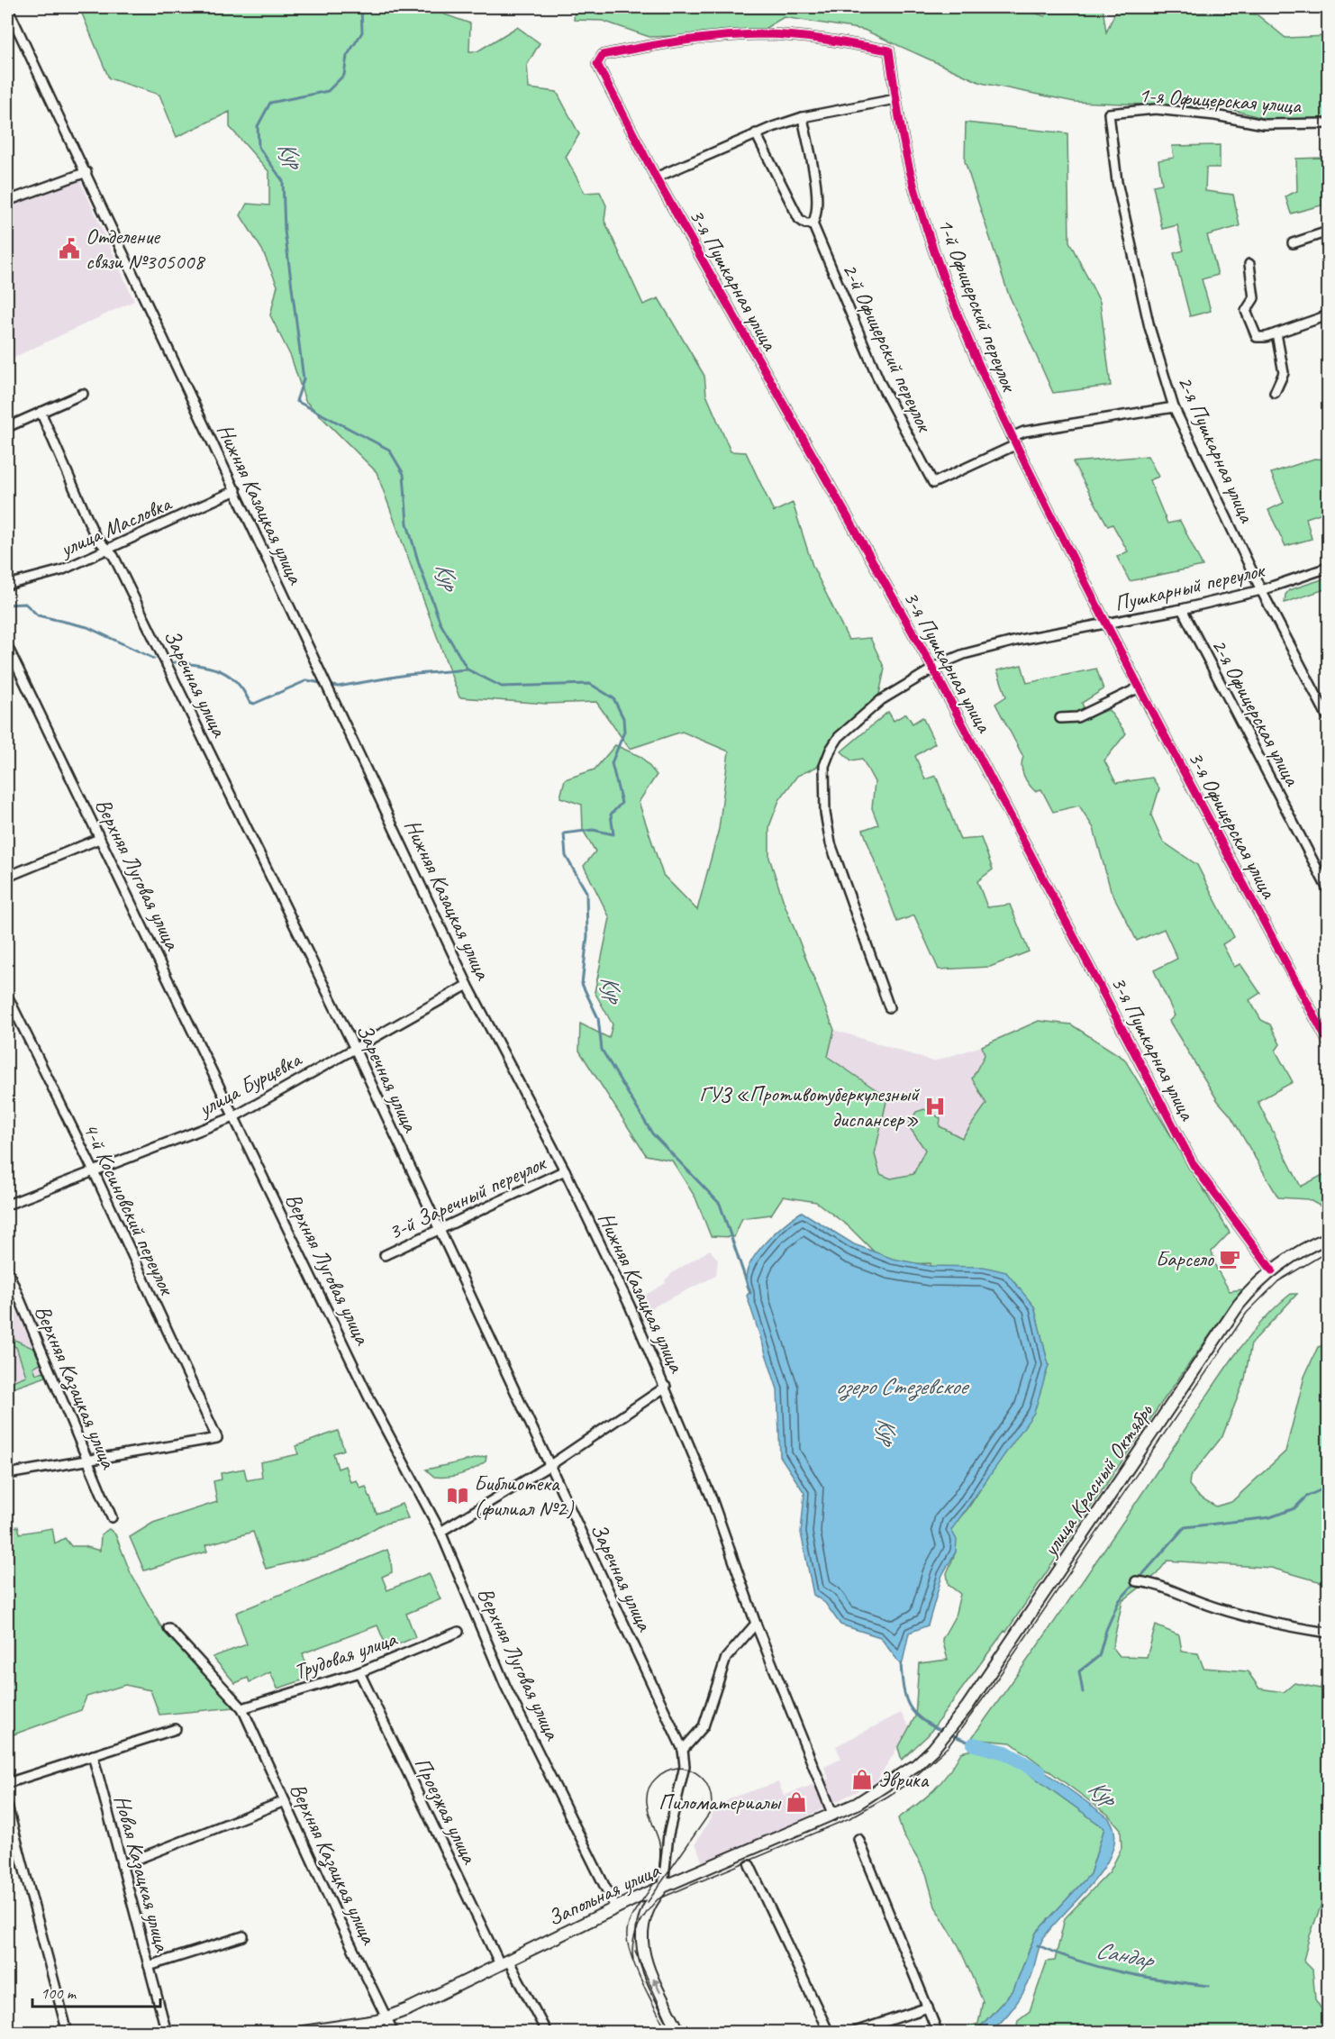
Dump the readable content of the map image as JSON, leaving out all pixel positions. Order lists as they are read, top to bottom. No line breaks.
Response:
{"streets":{"main road":["улица Красный Октябрь","Запольная улица"],"street":["1-я Офицерская улица","3-я Пушкарная улица","1-й Офицерский переулок","2-й Офицерский переулок","2-я Пушкарная улица","Нижняя Казацкая улица","улица Масловка","Пушкарный переулок","Заречная улица","2-я Офицерская улица","3-я Офицерская улица","Верхняя Луговая улица","улица Бурцевка","3-й Заречный переулок","4-й Косиновский переулок","Верхняя Казацкая улица","Трудовая улица","Проезжая улица","Новая Казацкая улица"]},"crossings":[["1-я Офицерская улица","2-я Пушкарная улица"],["3-я Пушкарная улица","1-й Офицерский переулок"],["3-я Пушкарная улица","Пушкарный переулок"],["3-я Пушкарная улица","улица Красный Октябрь"],["1-й Офицерский переулок","2-й Офицерский переулок"],["1-й Офицерский переулок","Пушкарный переулок"],["1-й Офицерский переулок","3-я Офицерская улица"],["2-я Пушкарная улица","Пушкарный переулок"],["Нижняя Казацкая улица","улица Масловка"],["Нижняя Казацкая улица","улица Бурцевка"],["Нижняя Казацкая улица","3-й Заречный переулок"],["Нижняя Казацкая улица","Запольная улица"],["улица Масловка","Заречная улица"],["Пушкарный переулок","2-я Офицерская улица"],["Пушкарный переулок","3-я Офицерская улица"],["Заречная улица","улица Бурцевка"],["Заречная улица","3-й Заречный переулок"],["Заречная улица","Запольная улица"],["Верхняя Луговая улица","улица Бурцевка"],["Верхняя Луговая улица","Запольная улица"],["улица Бурцевка","4-й Косиновский переулок"],["4-й Косиновский переулок","Верхняя Казацкая улица"],["Верхняя Казацкая улица","Трудовая улица"],["Верхняя Казацкая улица","Запольная улица"],["улица Красный Октябрь","Запольная улица"],["Трудовая улица","Проезжая улица"],["Проезжая улица","Запольная улица"]],"water":["Кур","озеро Стезевское","Сандар"],"places":{"public building":["Отделение связи №305008"],"hospital":["ГУЗ «Противотуберкулезный диспансер»"],"cafe":["Барсело"],"library":["Библиотека (филиал №2)"],"shop":["Эврика","Пиломатериалы"]},"scale_bar":"100 m"}
